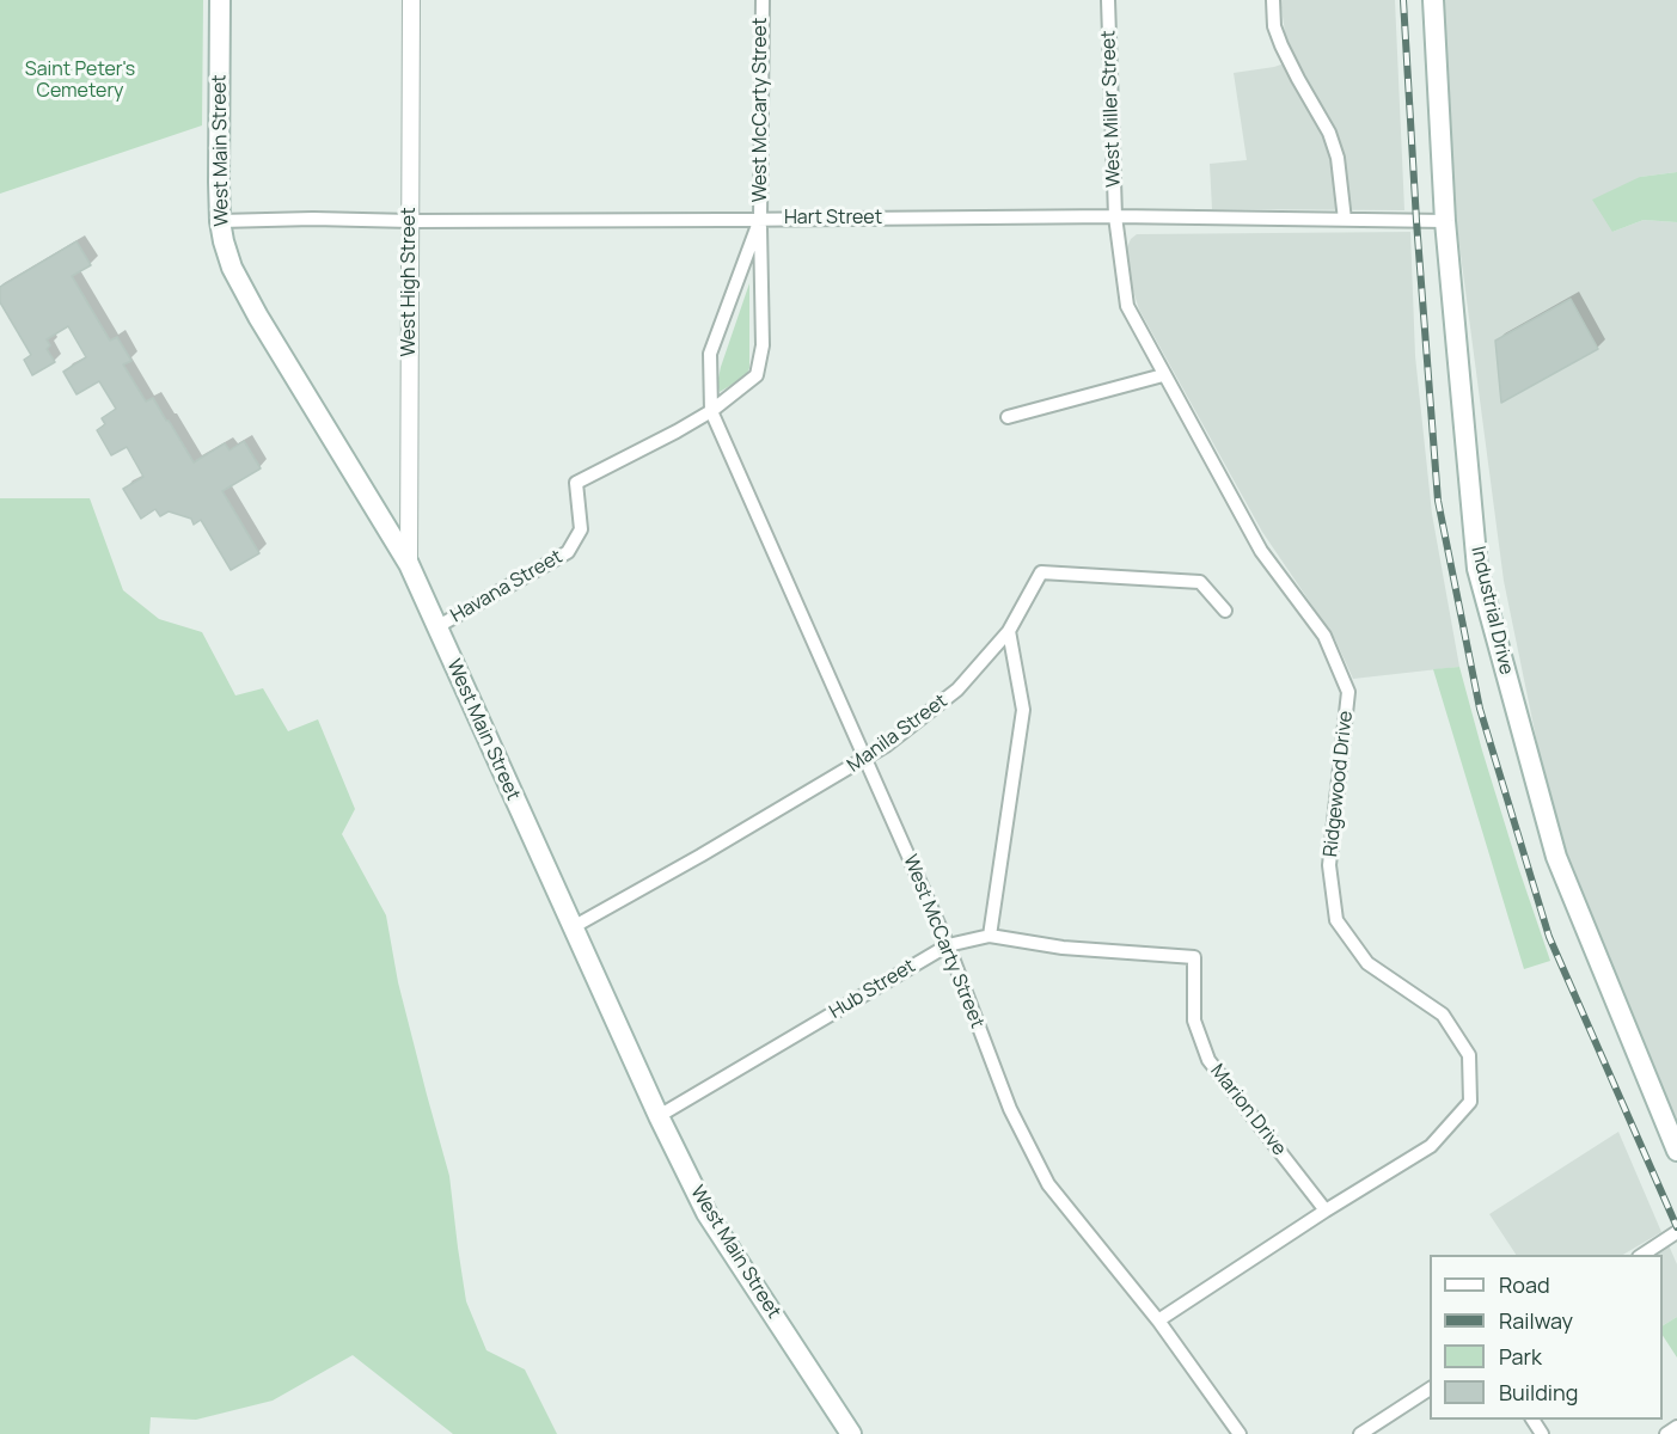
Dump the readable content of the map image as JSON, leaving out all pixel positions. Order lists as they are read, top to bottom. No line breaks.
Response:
{"streets":{"main road":["West Main Street","Industrial Drive"],"street":["West Miller Street","West McCarty Street","Hart Street","West High Street","Havana Street","Manila Street","Ridgewood Drive","Hub Street","Marion Drive"]},"crossings":[["West Miller Street","Hart Street"],["West Miller Street","Ridgewood Drive"],["West McCarty Street","Hart Street"],["West McCarty Street","Havana Street"],["West McCarty Street","Manila Street"],["West McCarty Street","Ridgewood Drive"],["West McCarty Street","Hub Street"],["West Main Street","Hart Street"],["West Main Street","West High Street"],["West Main Street","Havana Street"],["West Main Street","Manila Street"],["West Main Street","Hub Street"],["Hart Street","West High Street"],["Hart Street","Industrial Drive"],["Hart Street","Ridgewood Drive"],["Ridgewood Drive","Marion Drive"],["Hub Street","Marion Drive"]],"parks":["Saint Peter's Cemetery"],"legend":["Road","Railway","Park","Building"]}
